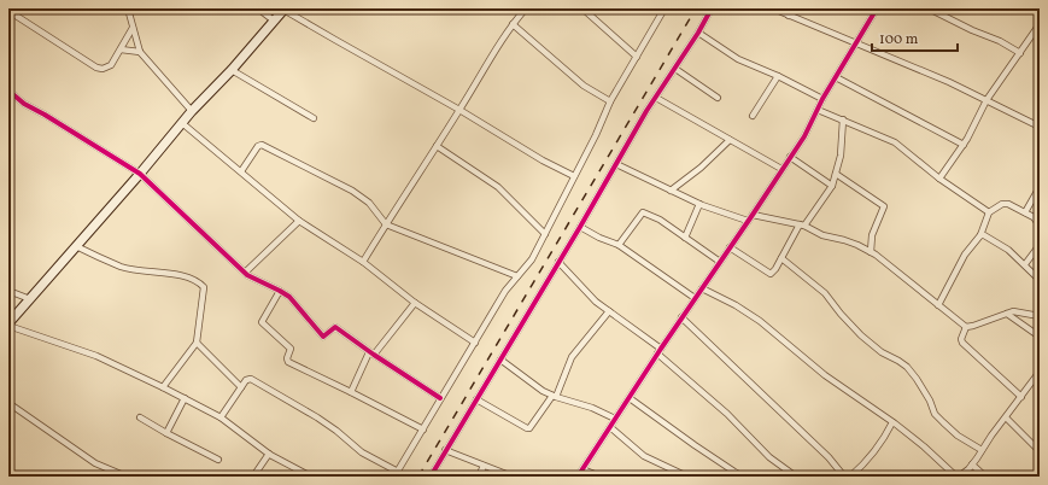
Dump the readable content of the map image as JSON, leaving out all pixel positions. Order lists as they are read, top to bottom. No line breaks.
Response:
{"scale_bar":"100 m"}
